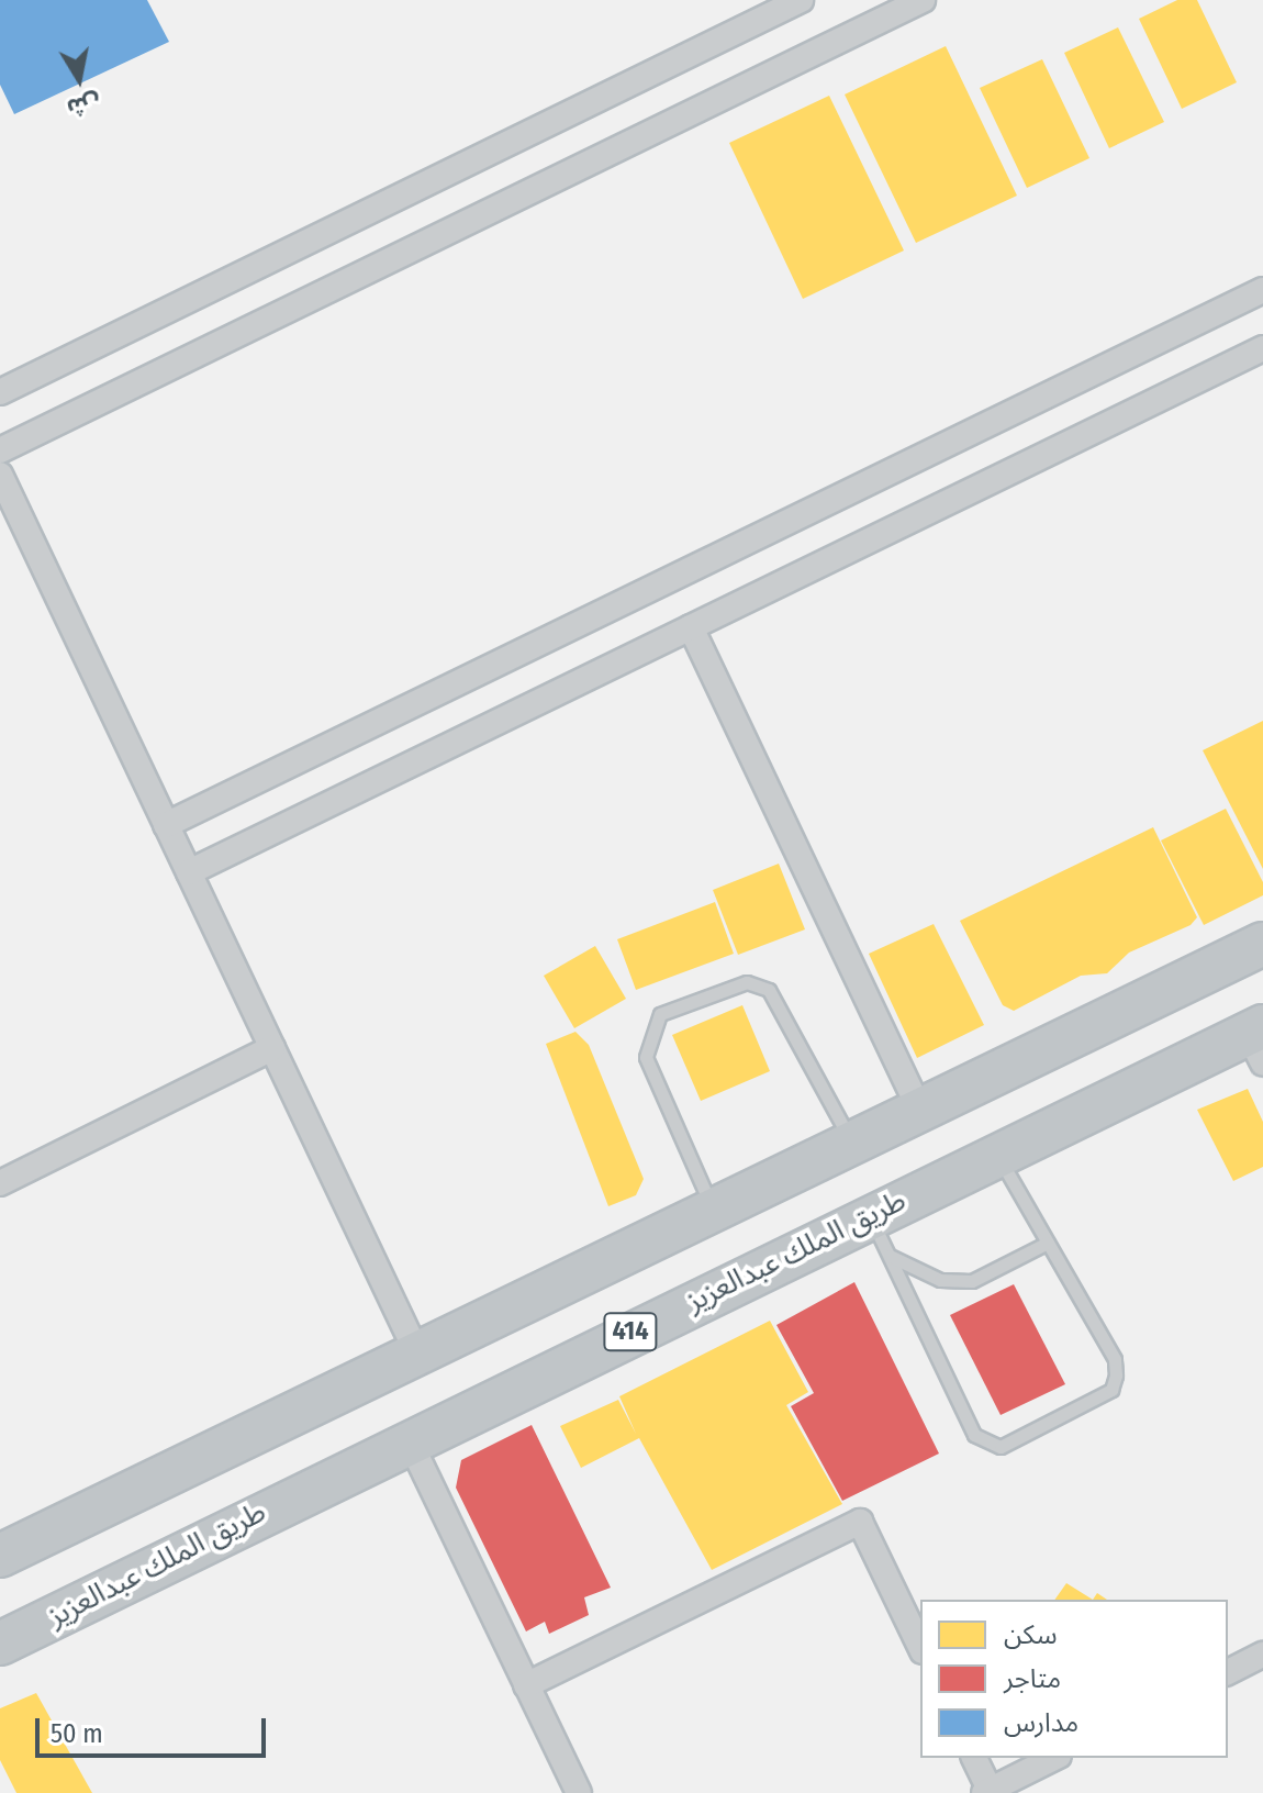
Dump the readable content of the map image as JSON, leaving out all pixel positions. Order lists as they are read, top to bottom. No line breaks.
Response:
{"streets":{"highway":["طريق الملك عبدالعزيز","414"]},"legend":["سكن","متاجر","مدارس"],"scale_bar":"50 m","north":"bottom"}
